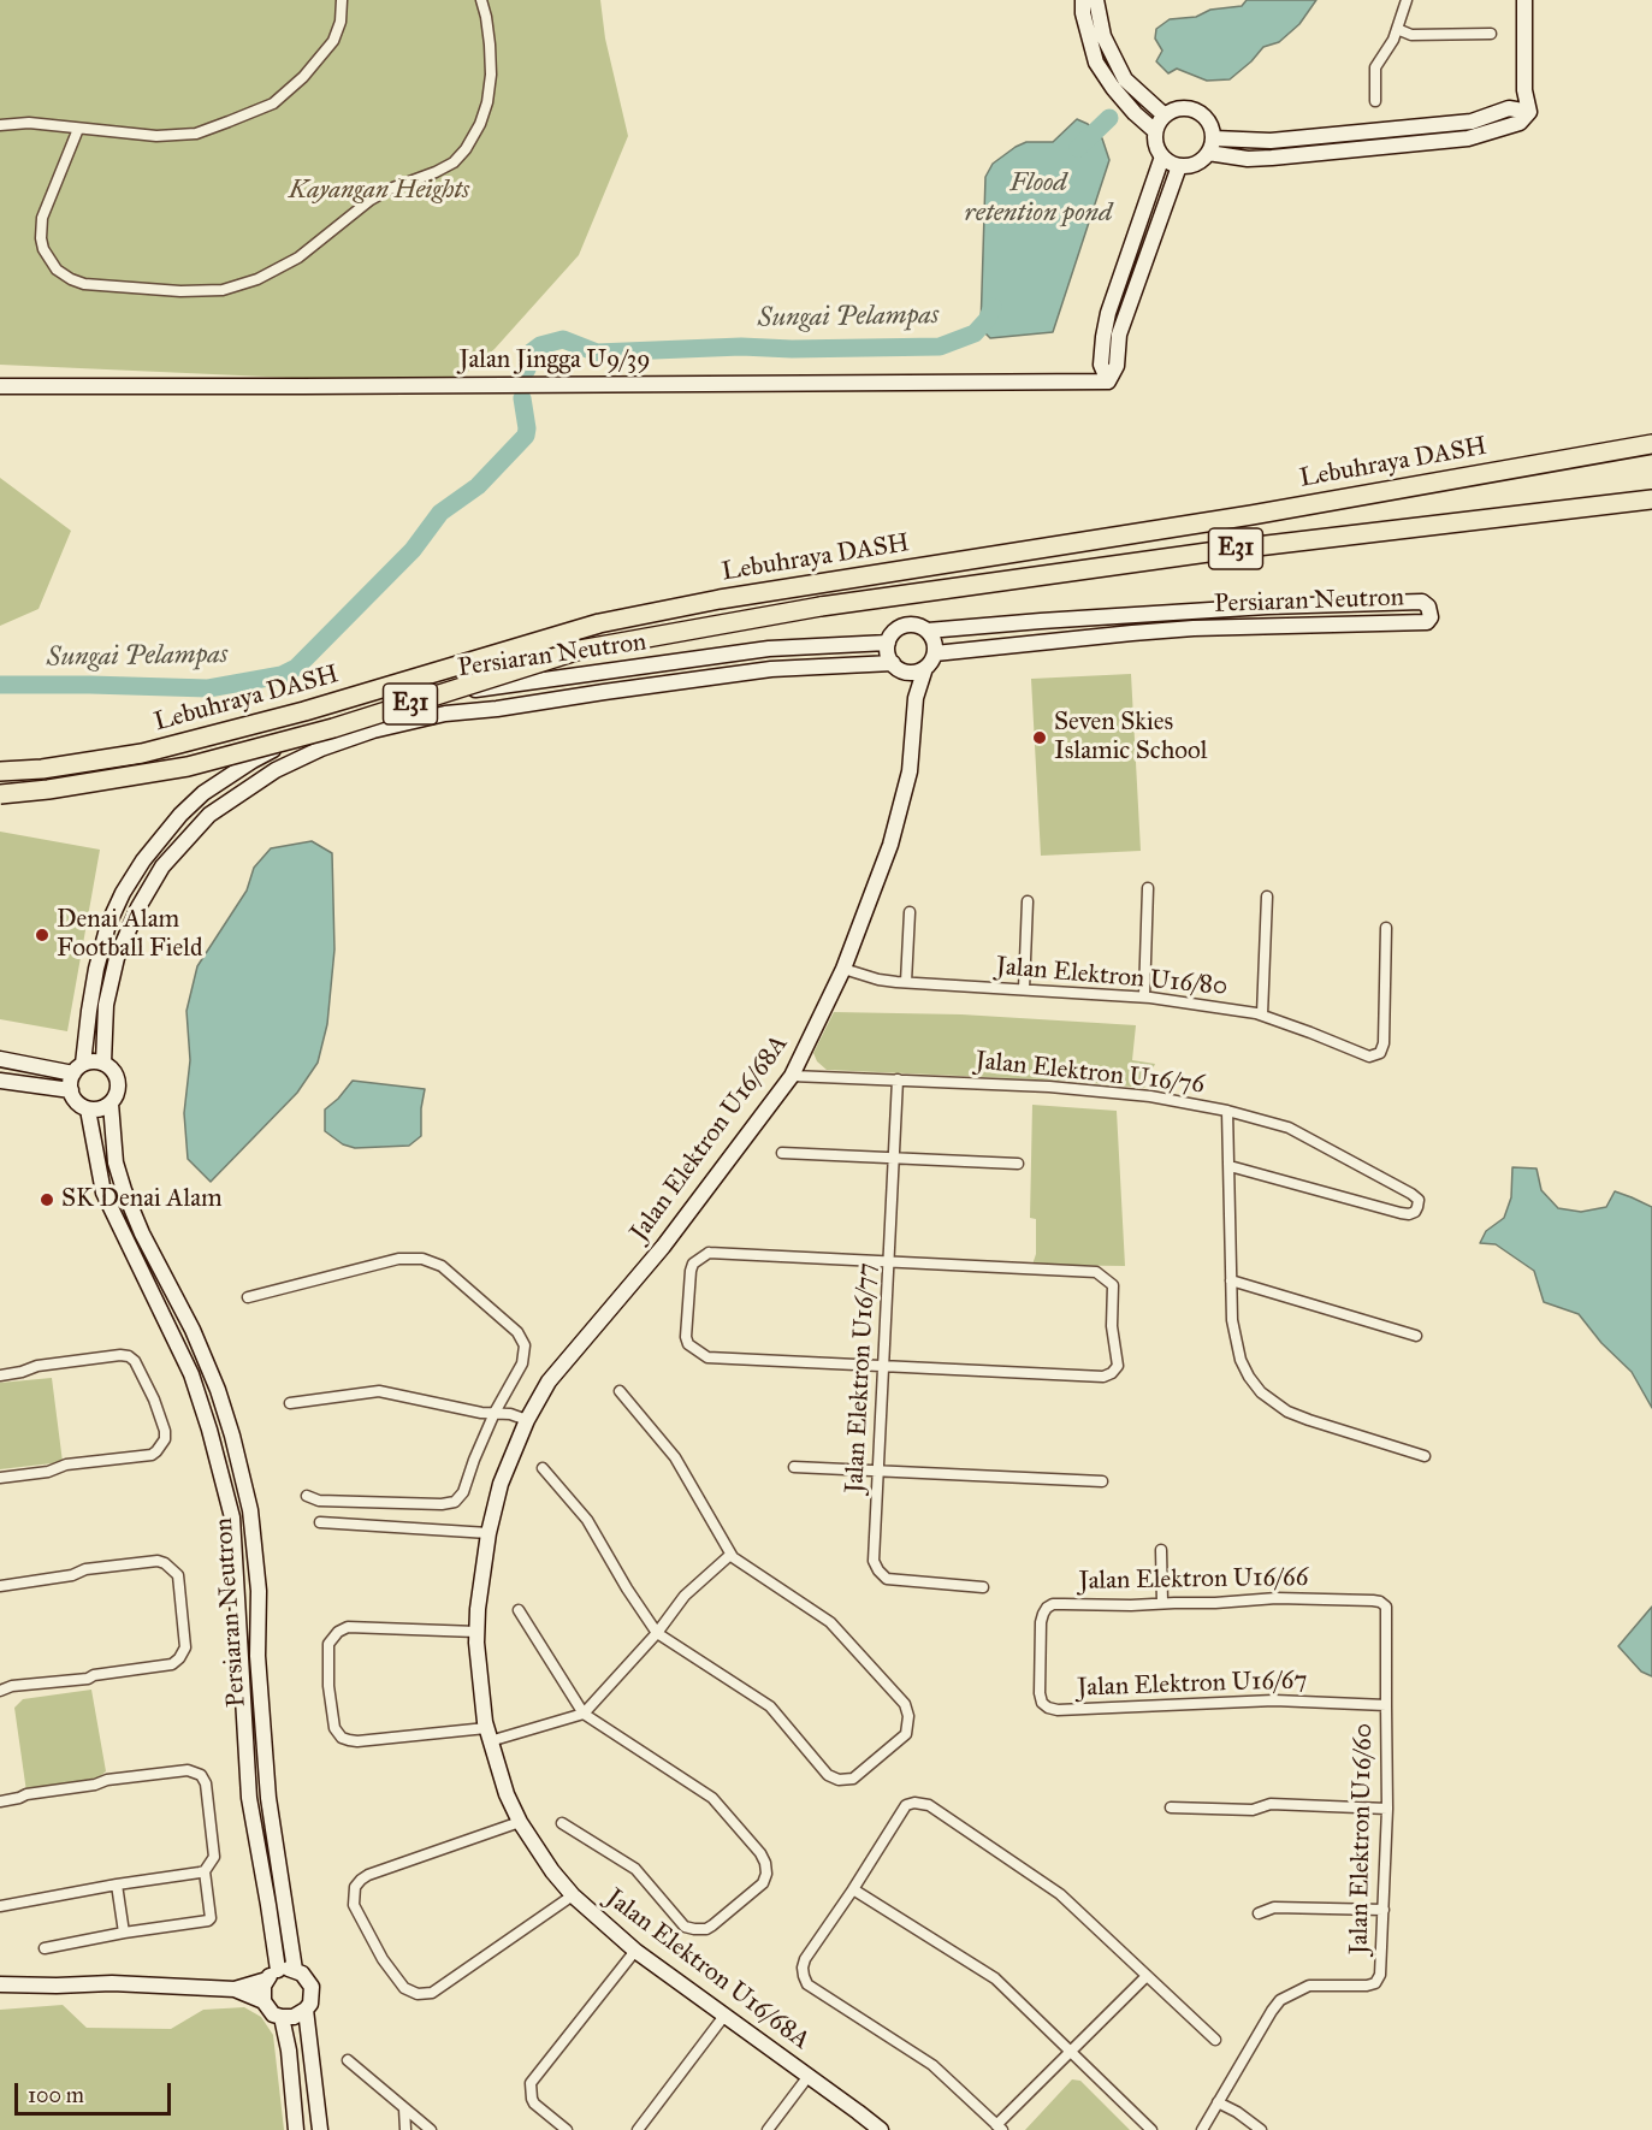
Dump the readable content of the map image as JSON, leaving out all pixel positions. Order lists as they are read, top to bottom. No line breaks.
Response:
{"streets":{"highway":["Lebuhraya DASH","E31"],"street":["Jalan Jingga U9/39","Persiaran Neutron","Jalan Elektron U16/80","Jalan Elektron U16/76","Jalan Elektron U16/68A","Jalan Elektron U16/77","Jalan Elektron U16/66","Jalan Elektron U16/67","Jalan Elektron U16/60"]},"crossings":[["Persiaran Neutron","Jalan Elektron U16/68A"],["Jalan Elektron U16/80","Jalan Elektron U16/68A"],["Jalan Elektron U16/76","Jalan Elektron U16/68A"],["Jalan Elektron U16/76","Jalan Elektron U16/77"],["Jalan Elektron U16/66","Jalan Elektron U16/67"],["Jalan Elektron U16/66","Jalan Elektron U16/60"],["Jalan Elektron U16/67","Jalan Elektron U16/60"]],"water":["Flood retention pond","Sungai Pelampas"],"parks":["Kayangan Heights"],"places":["Seven Skies Islamic School","Denai Alam Football Field","SK Denai Alam"],"scale_bar":"100 m"}
